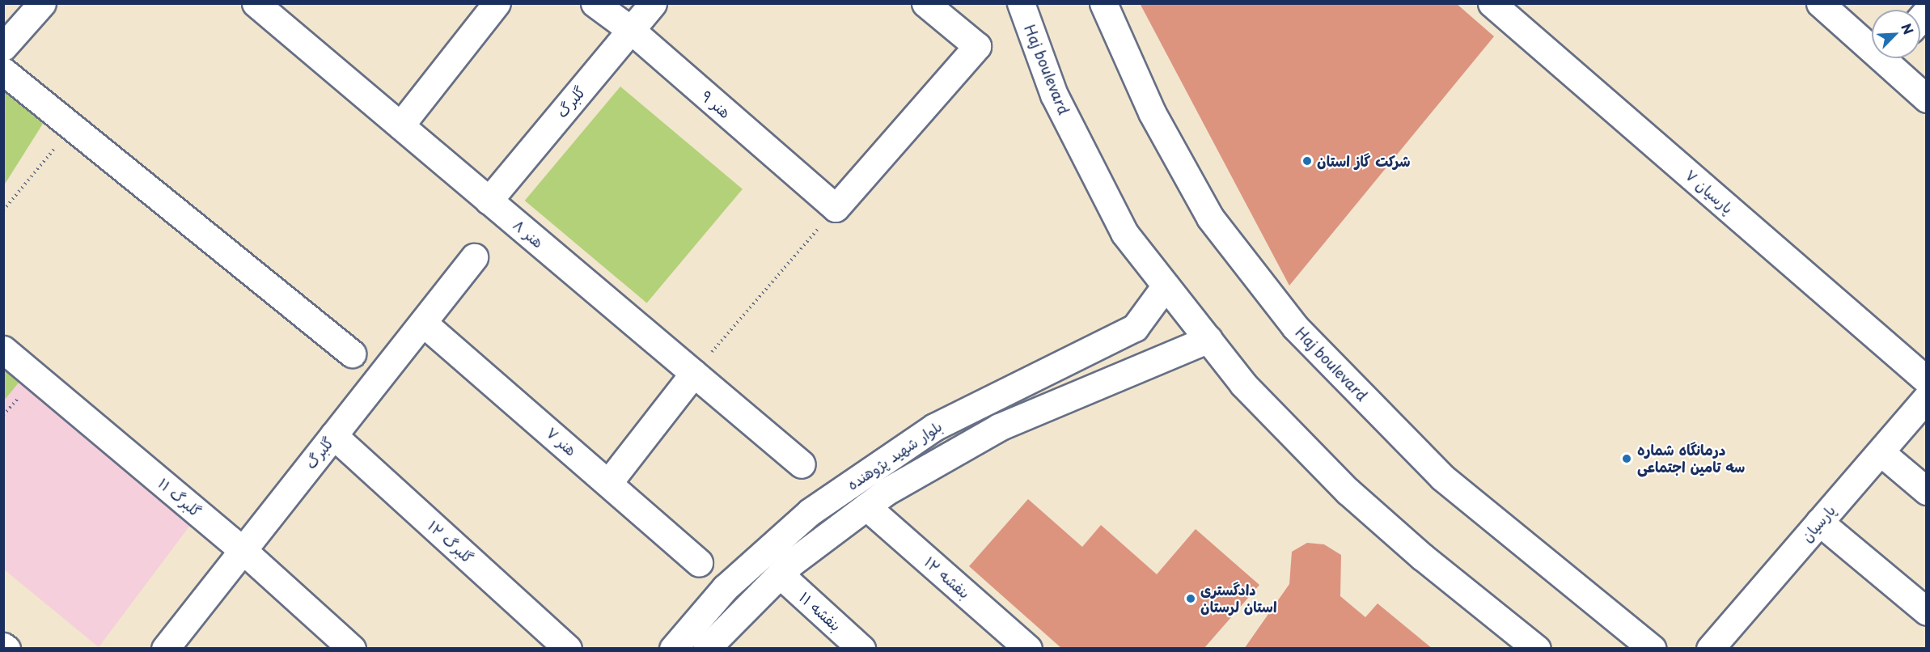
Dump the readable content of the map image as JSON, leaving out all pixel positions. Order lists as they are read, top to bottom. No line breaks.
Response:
{"streets":{"street":["Haj boulevard","گلبرگ","هنر ۹","پارسیان ۷","هنر ۸","هنر ۷","بلوار شهید پژوهنده","گلبرگ ۱۱","پارسیان","گلبرگ ۱۲","بنفشه ۱۲","بنفشه ۱۱"]},"crossings":[["Haj boulevard","بلوار شهید پژوهنده"],["گلبرگ","هنر ۹"],["گلبرگ","هنر ۸"],["گلبرگ","هنر ۷"],["گلبرگ","گلبرگ ۱۱"],["گلبرگ","گلبرگ ۱۲"],["بلوار شهید پژوهنده","بنفشه ۱۲"],["بلوار شهید پژوهنده","بنفشه ۱۱"]],"places":["شرکت گاز استان","درمانگاه شماره سه تامین اجتماعی","دادگستری استان لرستان"],"north":"top right"}
